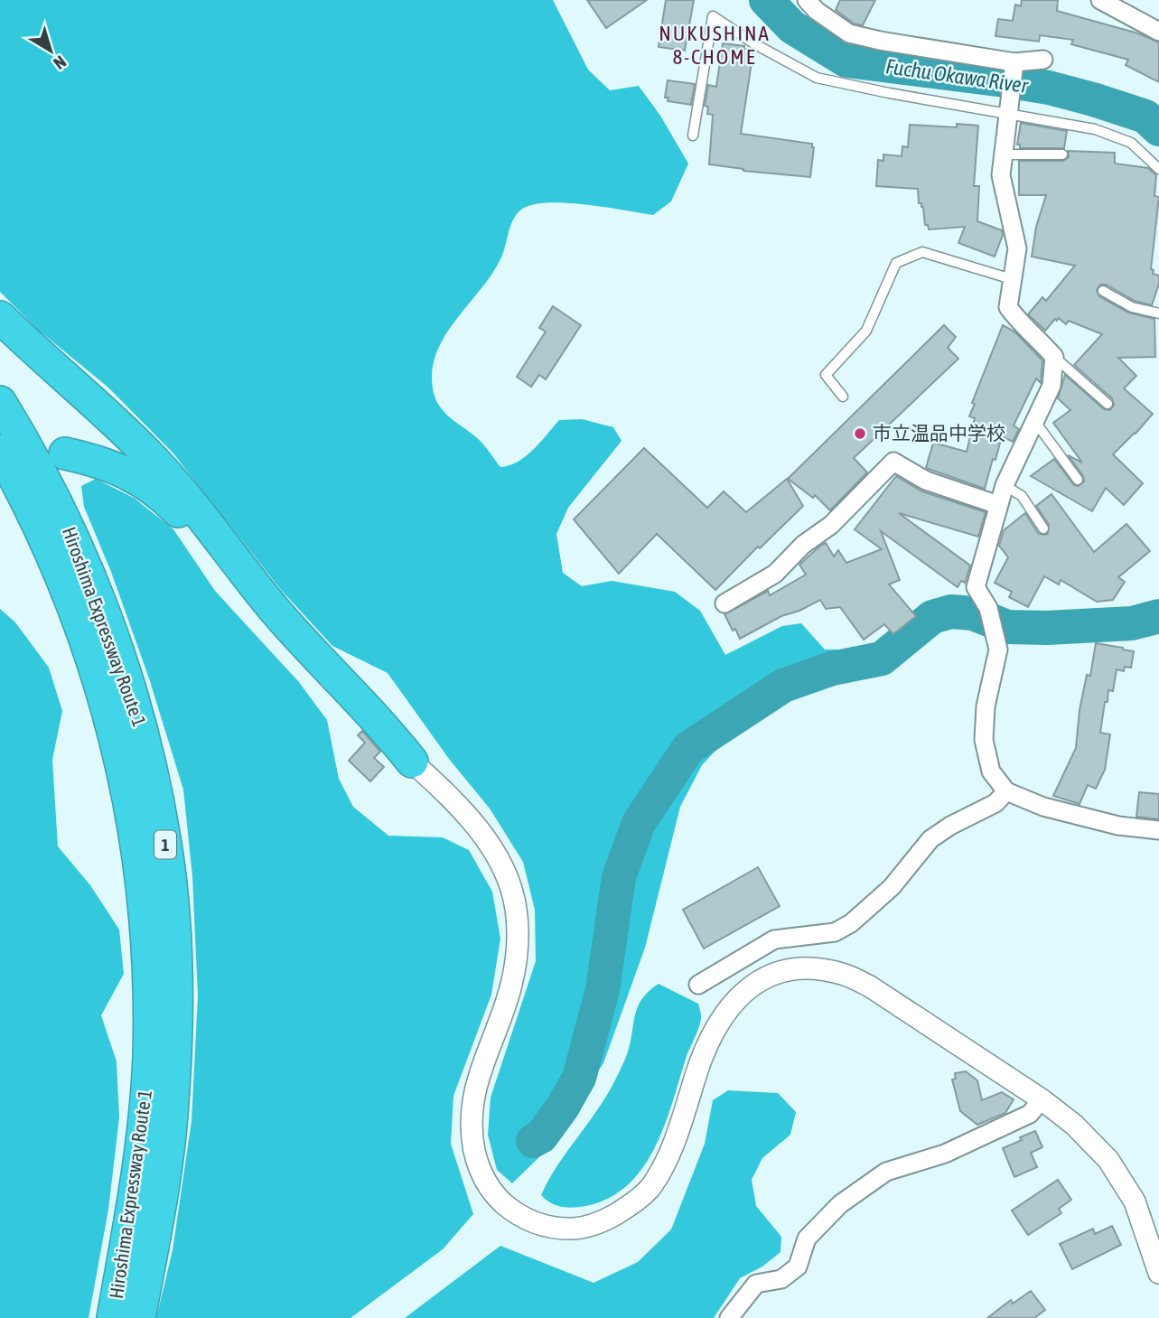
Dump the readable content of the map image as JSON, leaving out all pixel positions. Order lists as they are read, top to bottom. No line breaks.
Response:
{"streets":{"highway":["Hiroshima Expressway Route 1","1"]},"districts":["NUKUSHINA 8-CHOME"],"water":["Fuchu Okawa River"],"places":["市立温品中学校"],"north":"bottom right"}
